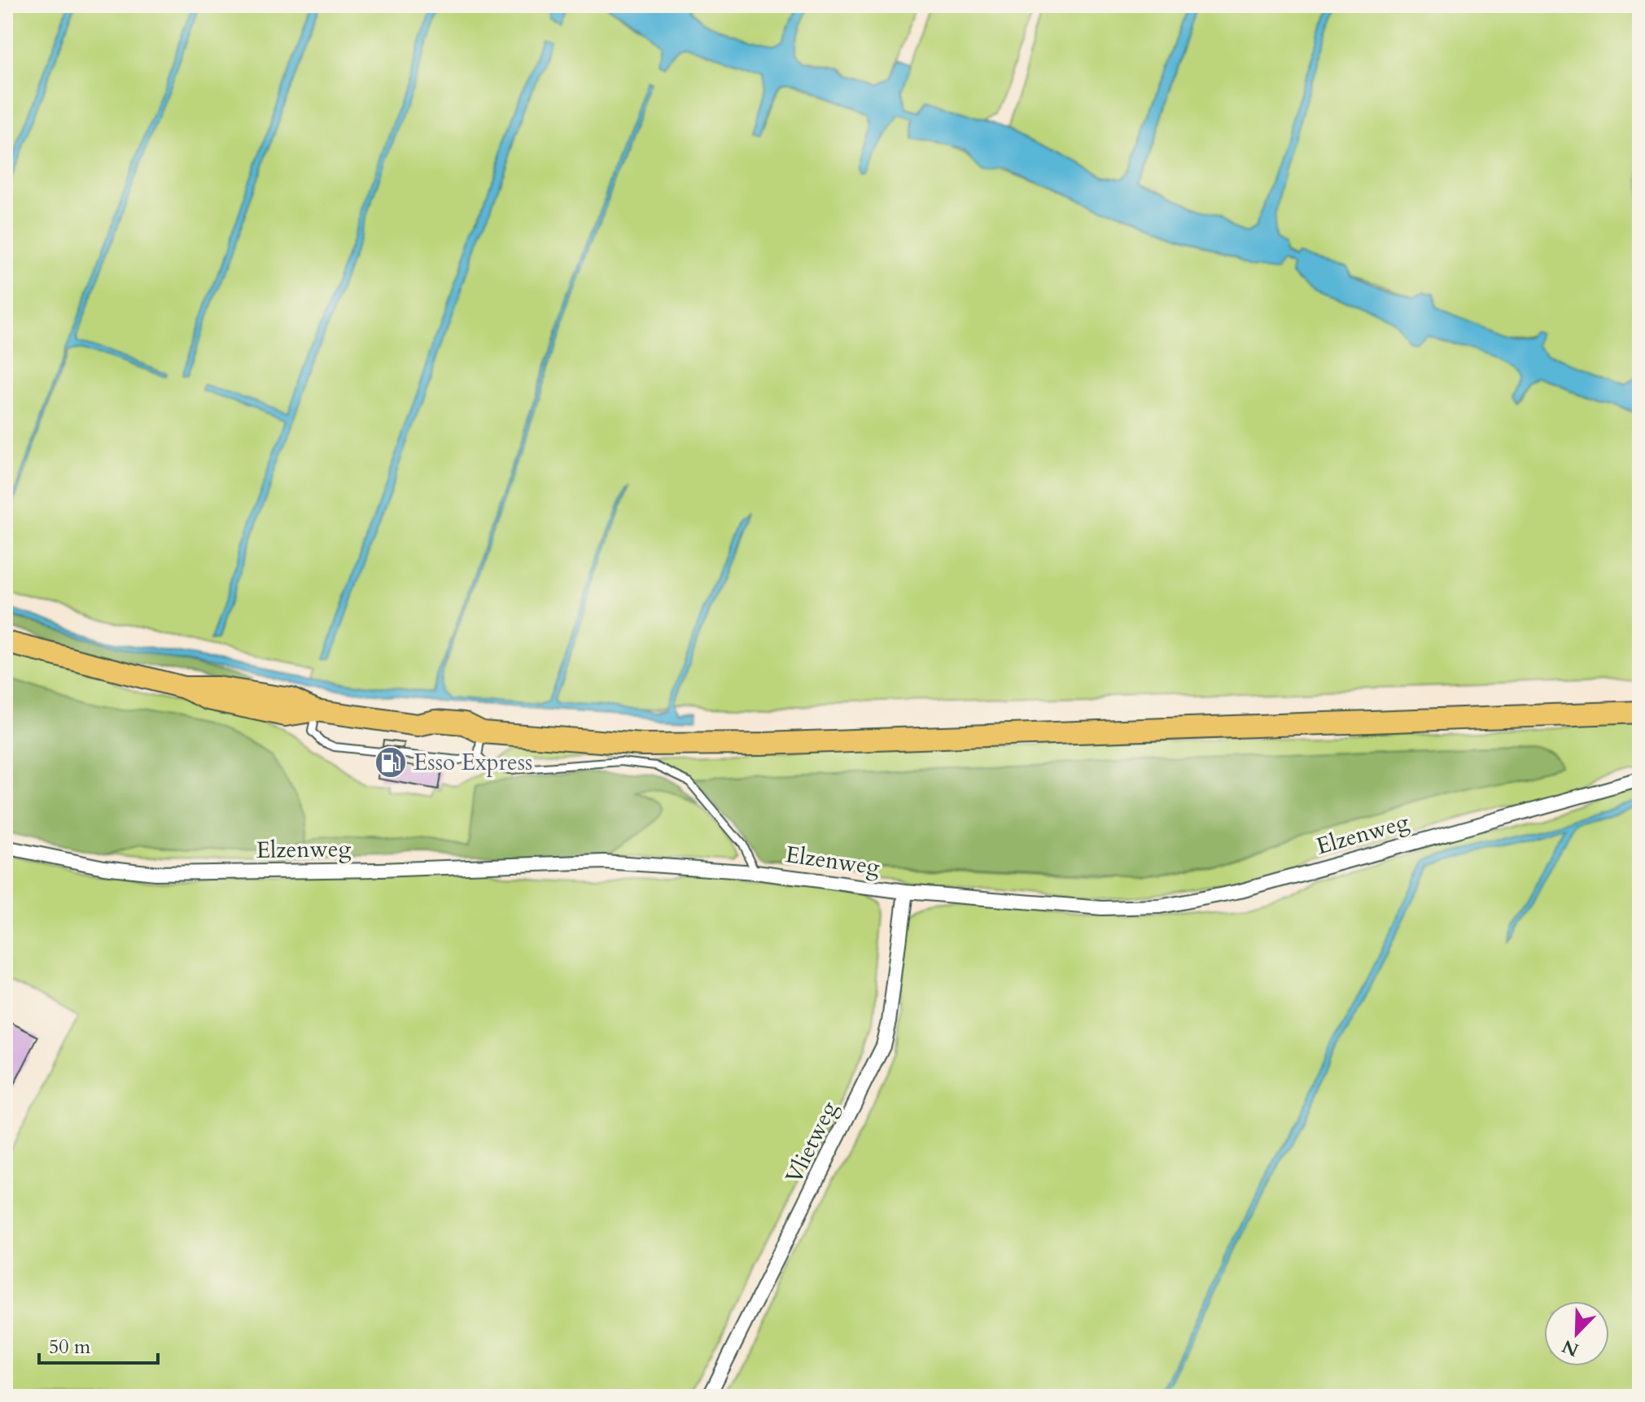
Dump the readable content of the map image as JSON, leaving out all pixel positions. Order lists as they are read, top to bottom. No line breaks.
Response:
{"streets":{"street":["Elzenweg","Vlietweg"]},"crossings":[["Elzenweg","Vlietweg"]],"places":{"fuel station":["Esso Express"]},"scale_bar":"50 m","north":"bottom left"}
